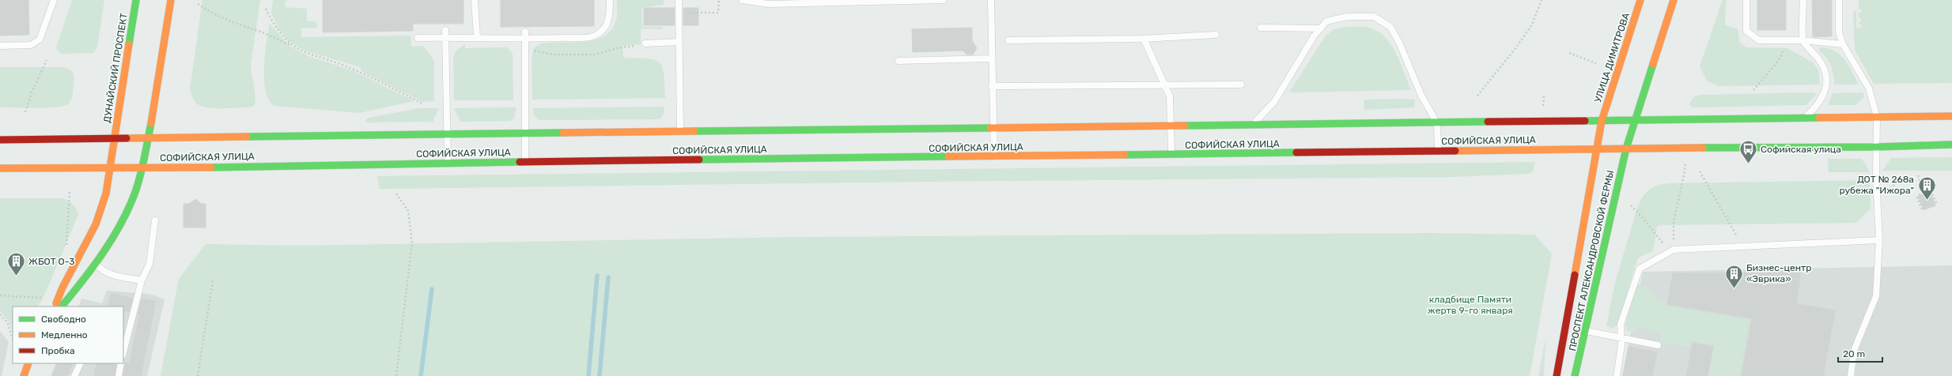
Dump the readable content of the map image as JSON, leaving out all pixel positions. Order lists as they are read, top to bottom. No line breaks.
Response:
{"streets":{"main road":["УЛИЦА ДИМИТРОВА","ДУНАЙСКИЙ ПРОСПЕКТ","СОФИЙСКАЯ УЛИЦА","ПРОСПЕКТ АЛЕКСАНДРОВСКОЙ ФЕРМЫ"]},"crossings":[["УЛИЦА ДИМИТРОВА","СОФИЙСКАЯ УЛИЦА"],["УЛИЦА ДИМИТРОВА","ПРОСПЕКТ АЛЕКСАНДРОВСКОЙ ФЕРМЫ"],["ДУНАЙСКИЙ ПРОСПЕКТ","СОФИЙСКАЯ УЛИЦА"],["СОФИЙСКАЯ УЛИЦА","ПРОСПЕКТ АЛЕКСАНДРОВСКОЙ ФЕРМЫ"]],"parks":["кладбище Памяти жертв 9-го января"],"places":{"bus stop":["Софийская улица"],"building":["ДОТ № 268а рубежа \"Ижора\"","ЖБОТ О-3","Бизнес-центр «Эврика»"]},"legend":["Свободно","Медленно","Пробка"],"scale_bar":"20 m"}
